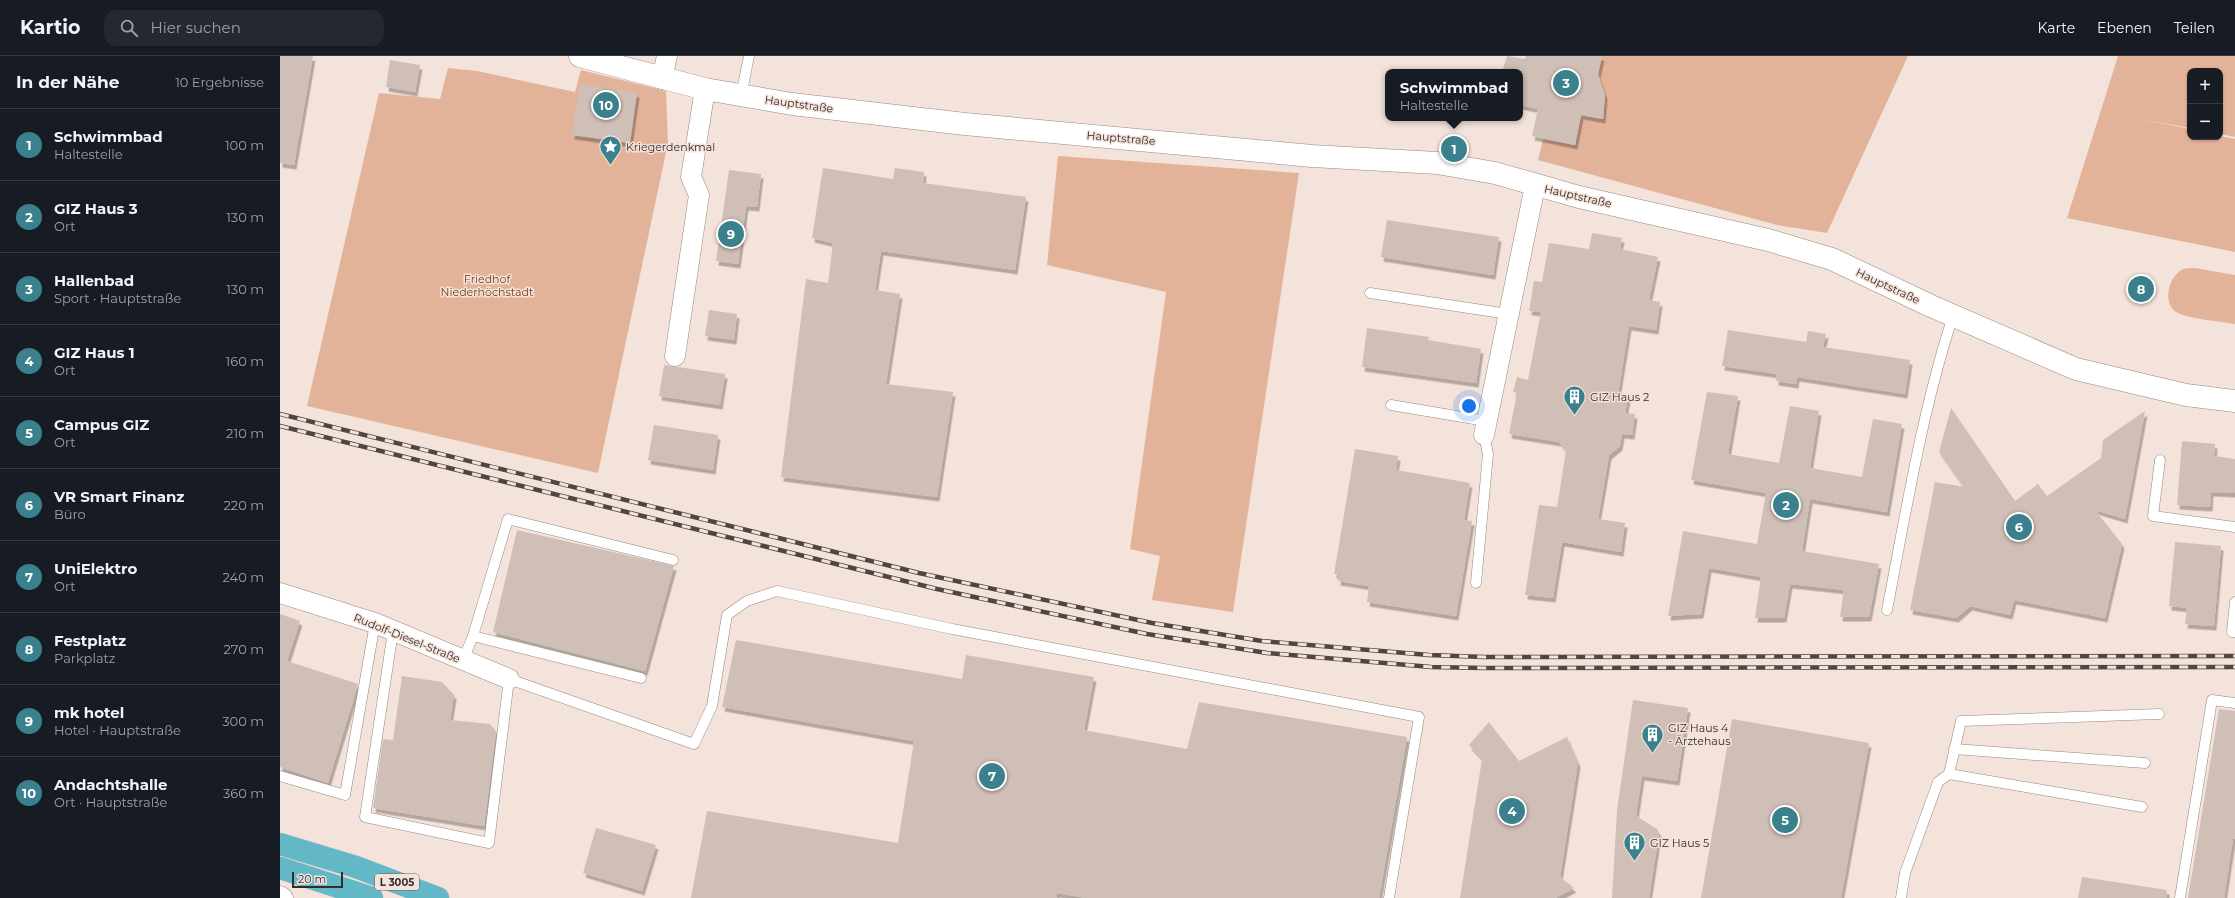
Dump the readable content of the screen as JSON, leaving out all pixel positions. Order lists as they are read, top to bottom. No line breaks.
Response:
{"streets":{"highway":["L 3005"],"street":["Hauptstraße","Rudolf-Diesel-Straße"]},"parks":["Friedhof Niederhöchstadt"],"places":{"place":["Kriegerdenkmal"],"building":["GIZ Haus 2","GIZ Haus 4 - Ärztehaus","GIZ Haus 5"]},"scale_bar":"20 m","page":{"header":"Kartio","search":"Hier suchen","nav":["Karte","Ebenen","Teilen"],"heading":["In der Nähe","10 Ergebnisse"],"map_buttons":["+","−"],"pins":["3","10","1","9","8","2","6","7","4","5"],"popup":["Schwimmbad","Haltestelle"],"list":[{"mark":"1","name":"Schwimmbad","note":"Haltestelle","value":"100 m"},{"mark":"2","name":"GIZ Haus 3","note":"Ort","value":"130 m"},{"mark":"3","name":"Hallenbad","note":"Sport · Hauptstraße","value":"130 m"},{"mark":"4","name":"GIZ Haus 1","note":"Ort","value":"160 m"},{"mark":"5","name":"Campus GIZ","note":"Ort","value":"210 m"},{"mark":"6","name":"VR Smart Finanz","note":"Büro","value":"220 m"},{"mark":"7","name":"UniElektro","note":"Ort","value":"240 m"},{"mark":"8","name":"Festplatz","note":"Parkplatz","value":"270 m"},{"mark":"9","name":"mk hotel","note":"Hotel · Hauptstraße","value":"300 m"},{"mark":"10","name":"Andachtshalle","note":"Ort · Hauptstraße","value":"360 m"}],"scale":"20 m"}}
